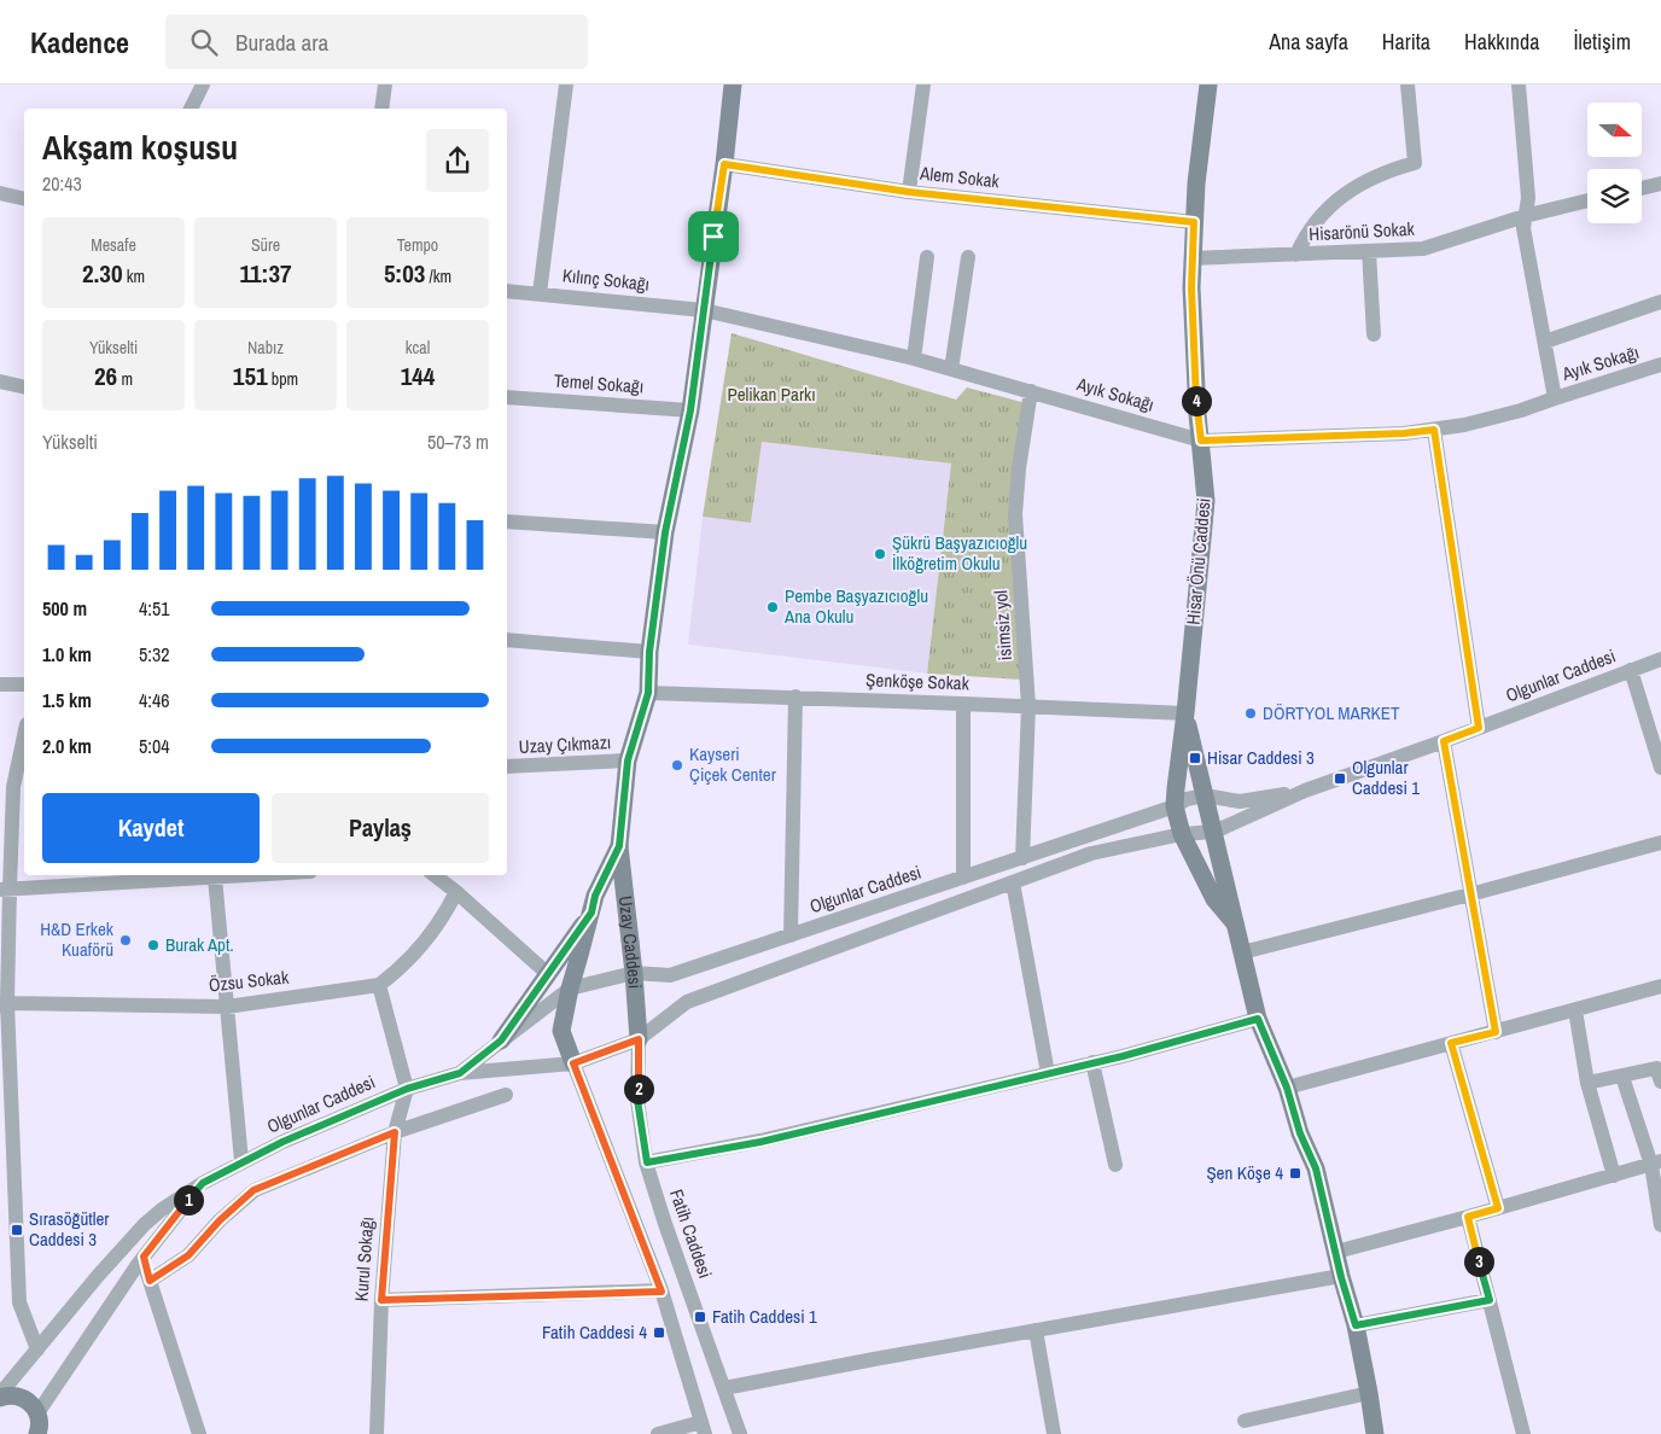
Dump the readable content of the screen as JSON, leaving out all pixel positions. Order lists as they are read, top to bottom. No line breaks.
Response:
{"streets":{"main road":["Hisar Önü Caddesi","Uzay Caddesi"],"street":["Alem Sokak","Hisarönü Sokak","Kılınç Sokağı","Ayık Sokağı","Temel Sokağı","isimsiz yol","Olgunlar Caddesi","Şenköşe Sokak","Uzay Çıkmazı","Özsu Sokak","Fatih Caddesi","Kurul Sokağı"]},"crossings":[["Alem Sokak","Hisar Önü Caddesi"],["Alem Sokak","Uzay Caddesi"],["Hisarönü Sokak","Hisar Önü Caddesi"],["Kılınç Sokağı","Ayık Sokağı"],["Kılınç Sokağı","Uzay Caddesi"],["Ayık Sokağı","Hisar Önü Caddesi"],["Ayık Sokağı","isimsiz yol"],["Ayık Sokağı","Uzay Caddesi"],["Temel Sokağı","Uzay Caddesi"],["Hisar Önü Caddesi","Olgunlar Caddesi"],["Hisar Önü Caddesi","Şenköşe Sokak"],["isimsiz yol","Olgunlar Caddesi"],["isimsiz yol","Şenköşe Sokak"],["Olgunlar Caddesi","Uzay Caddesi"],["Olgunlar Caddesi","Fatih Caddesi"],["Olgunlar Caddesi","Kurul Sokağı"],["Şenköşe Sokak","Uzay Caddesi"],["Uzay Çıkmazı","Uzay Caddesi"],["Uzay Caddesi","Fatih Caddesi"]],"parks":["Pelikan Parkı"],"places":{"other":["Şükrü Başyazıcıoğlu İlköğretim Okulu","Pembe Başyazıcıoğlu Ana Okulu","DÖRTYOL MARKET","Kayseri Çiçek Center","H&D Erkek Kuaförü","Burak Apt."],"transit":["Hisar Caddesi 3","Olgunlar Caddesi 1","Şen Köşe 4","Sırasöğütler Caddesi 3","Fatih Caddesi 1","Fatih Caddesi 4"]},"north":"right","page":{"header":"Kadence","search":"Burada ara","nav":["Ana sayfa","Harita","Hakkında","İletişim"],"heading":["Akşam koşusu","20:43"],"stats":[["Mesafe","2.30 km"],["Süre","11:37"],["Tempo","5:03 /km"],["Yükselti","26 m"],["Nabız","151 bpm"],["kcal","144"]],"pins":["4","2","1","3"],"chart":["Yükselti","50–73 m"],"list":[{"name":"500 m","note":"4:51"},{"name":"1.0 km","note":"5:32"},{"name":"1.5 km","note":"4:46"},{"name":"2.0 km","note":"5:04"}],"buttons":["Kaydet","Paylaş"]}}
